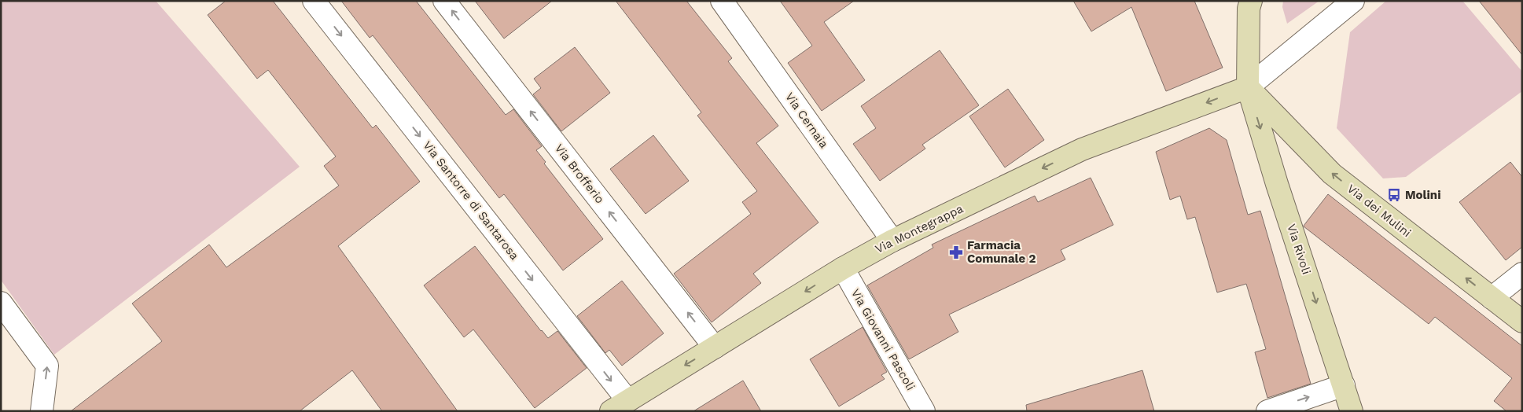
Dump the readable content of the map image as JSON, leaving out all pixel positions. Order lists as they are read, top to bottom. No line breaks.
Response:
{"streets":{"street":["Via Cernaia","Via Brofferio","Via Santorre di Santarosa","Via dei Mulini","Via Montegrappa","Via Rivoli","Via Giovanni Pascoli"]},"crossings":[["Via Cernaia","Via Montegrappa"],["Via Brofferio","Via Montegrappa"],["Via Santorre di Santarosa","Via Montegrappa"],["Via dei Mulini","Via Montegrappa"],["Via dei Mulini","Via Rivoli"],["Via Montegrappa","Via Rivoli"],["Via Montegrappa","Via Giovanni Pascoli"]],"one_way":["Via Brofferio","Via Santorre di Santarosa","Via dei Mulini","Via Montegrappa","Via Rivoli"],"places":{"bus stop":["Molini"],"pharmacy":["Farmacia Comunale 2"]}}
